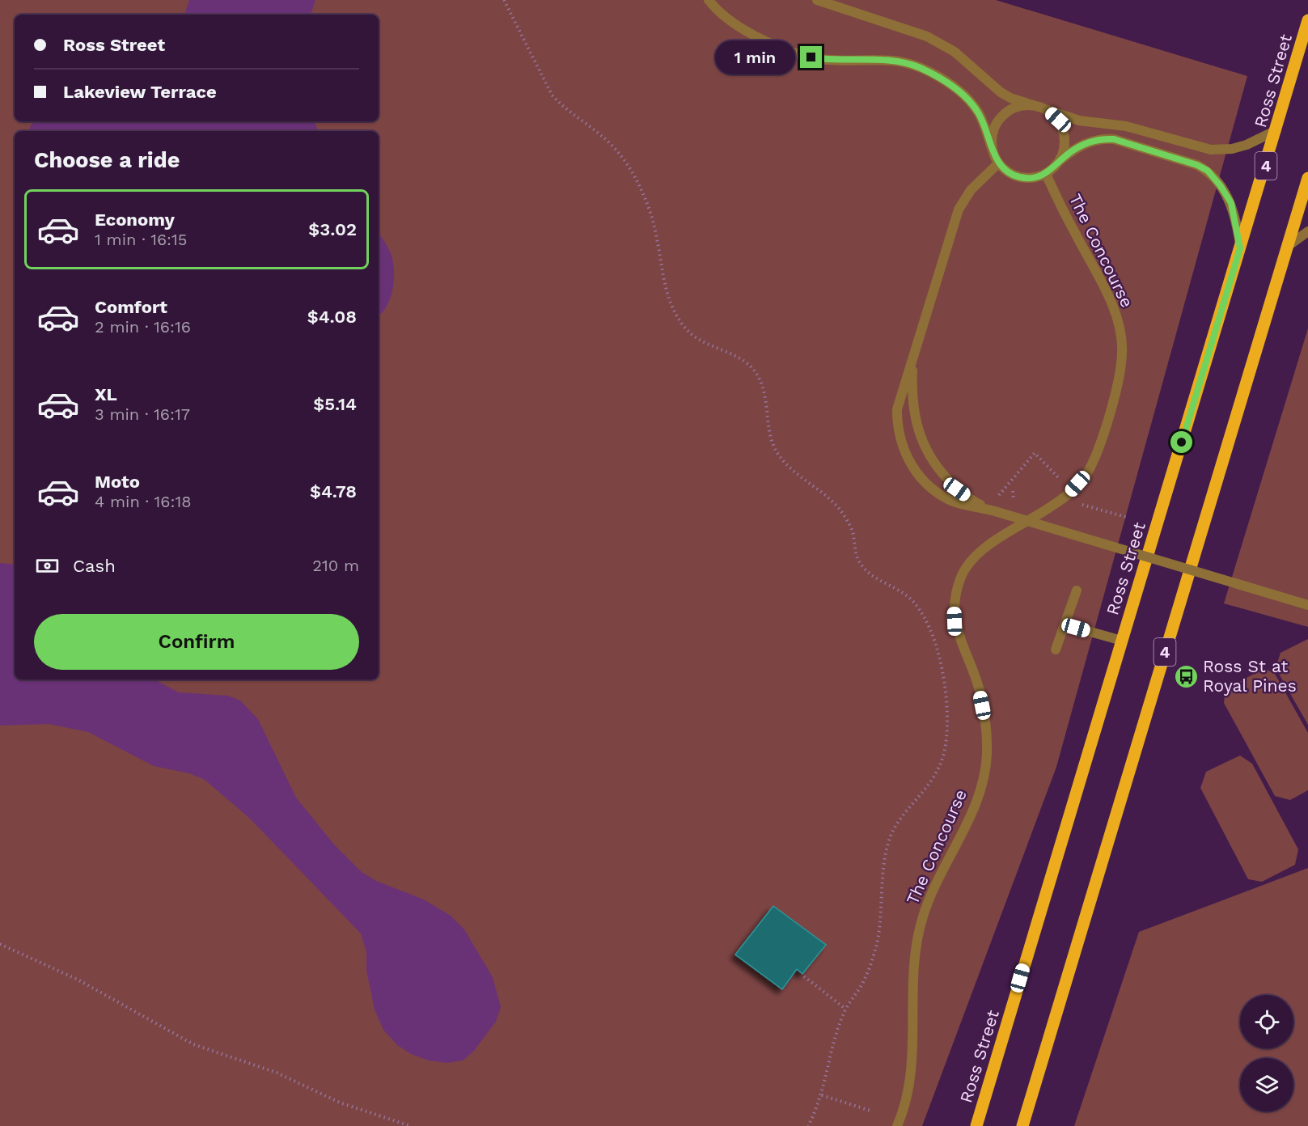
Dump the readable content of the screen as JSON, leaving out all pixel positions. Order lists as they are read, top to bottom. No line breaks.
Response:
{"streets":{"main road":["Ross Street","4"],"street":["The Concourse"]},"places":{"bus stop":["Ross St at Royal Pines"]},"page":{"banner":["Ross Street","Lakeview Terrace"],"bubble":"1 min","heading":"Choose a ride","list":[{"name":"Economy","note":"1 min · 16:15","value":"$3.02"},{"name":"Comfort","note":"2 min · 16:16","value":"$4.08"},{"name":"XL","note":"3 min · 16:17","value":"$5.14"},{"name":"Moto","note":"4 min · 16:18","value":"$4.78"}],"pay":["Cash","210 m"],"buttons":"Confirm"}}
